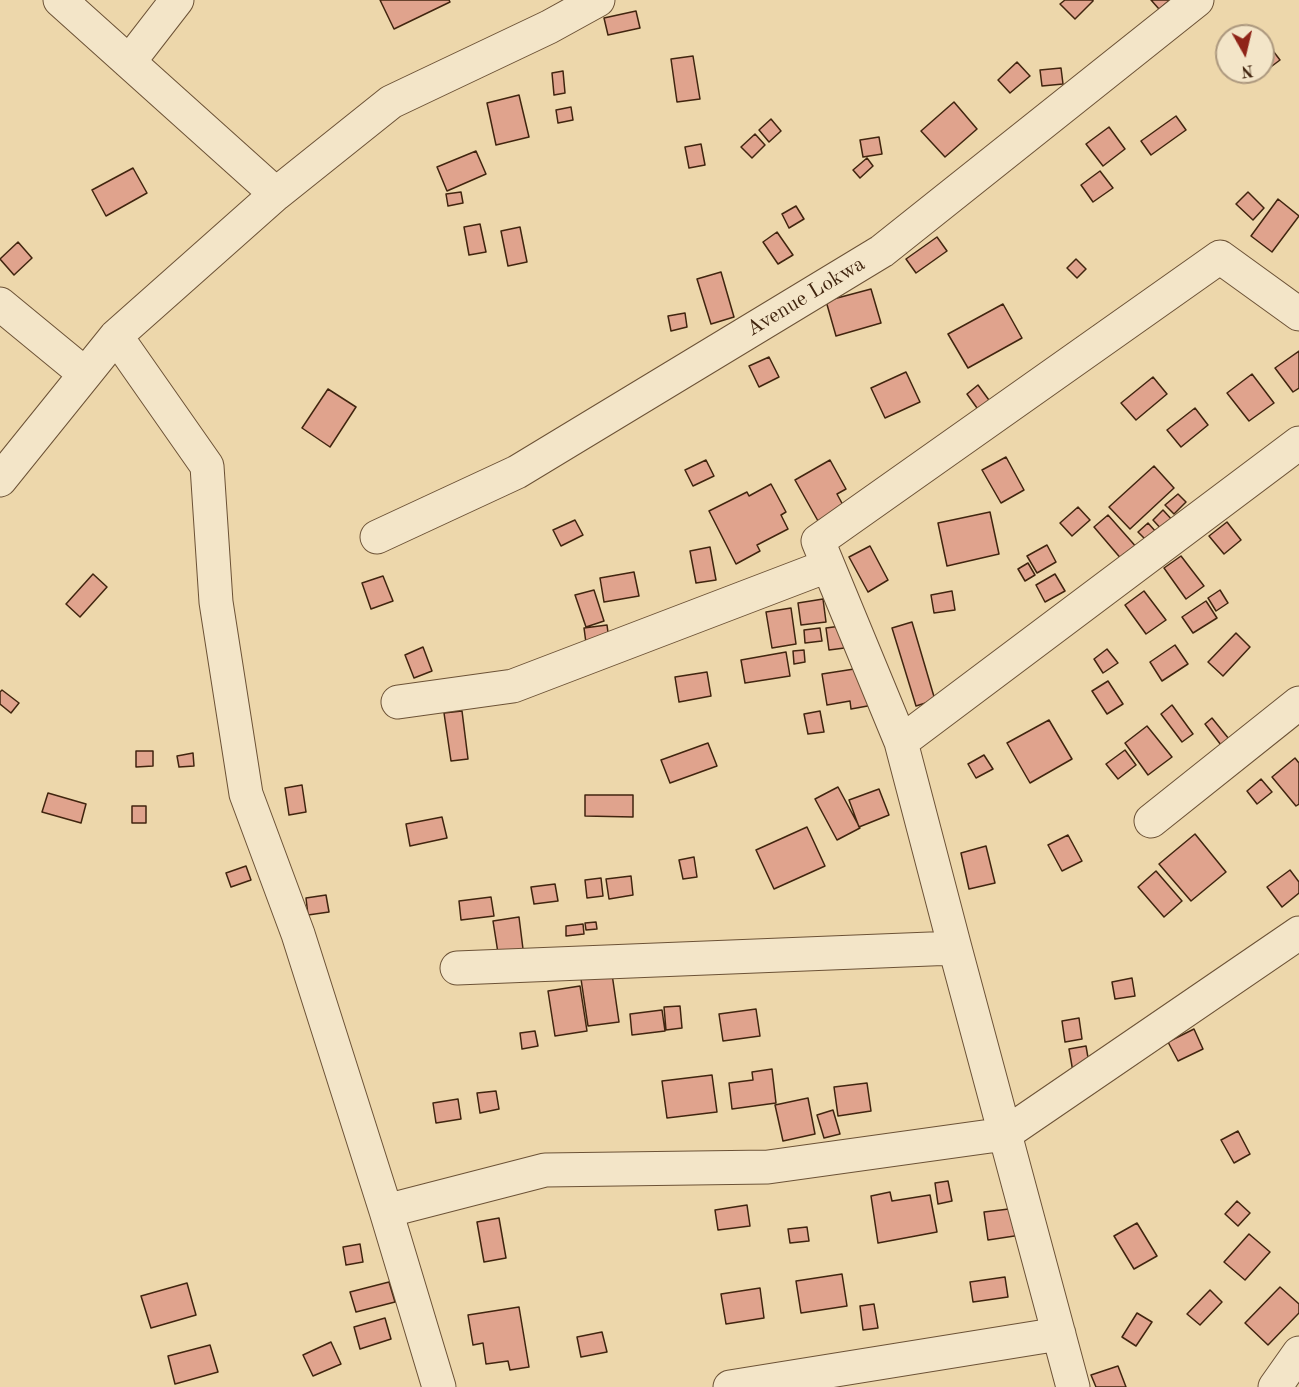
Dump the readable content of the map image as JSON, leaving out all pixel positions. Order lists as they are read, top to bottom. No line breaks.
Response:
{"streets":{"street":["Avenue Lokwa"]},"north":"bottom"}
